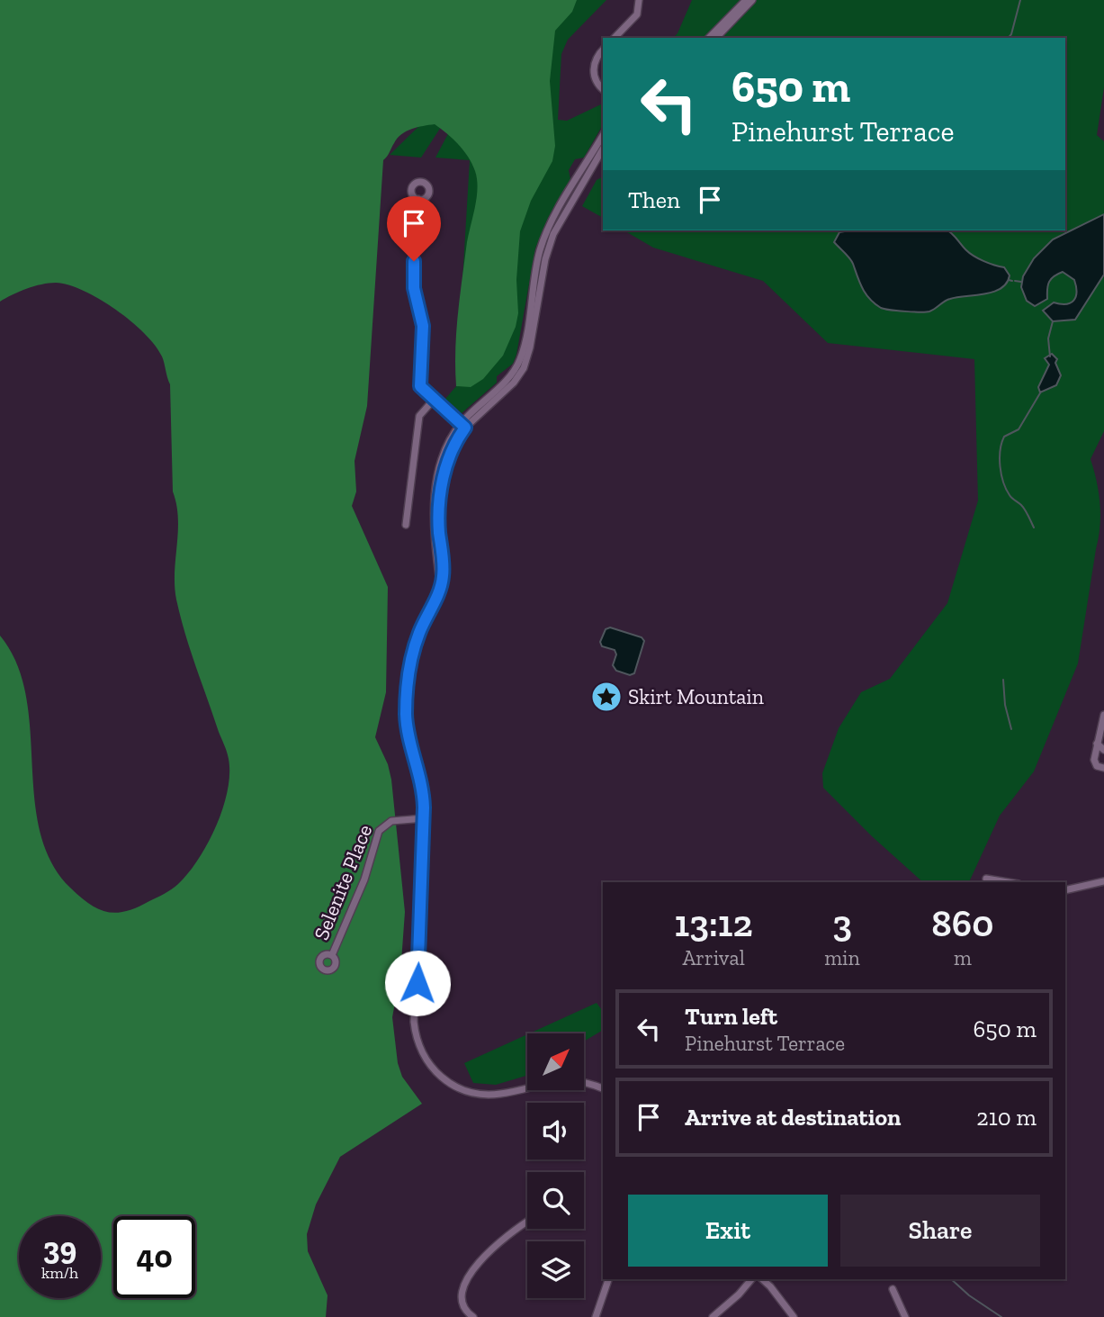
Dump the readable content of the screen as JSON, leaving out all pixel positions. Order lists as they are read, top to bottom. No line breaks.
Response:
{"streets":{"street":["Selenite Place"]},"places":{"place":["Skirt Mountain"]},"north":"top right","page":{"turn":["650 m","Pinehurst Terrace"],"then":"Then","eta":["13:12","Arrival","3","min","860","m"],"list":[{"name":"Turn left","note":"Pinehurst Terrace","value":"650 m"},{"name":"Arrive at destination","value":"210 m"}],"buttons":["Exit","Share"],"speed":"39 km/h","limit":"40"}}
